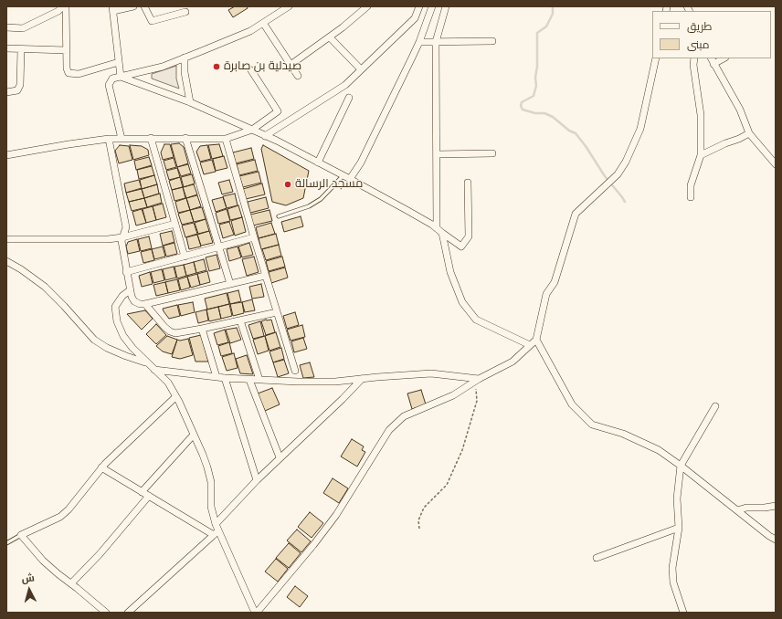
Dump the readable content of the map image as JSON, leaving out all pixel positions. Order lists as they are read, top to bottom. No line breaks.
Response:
{"places":["صيدلية بن صابرة","مسجد الرسالة"],"legend":["طريق","مبنى"],"north":"top"}
